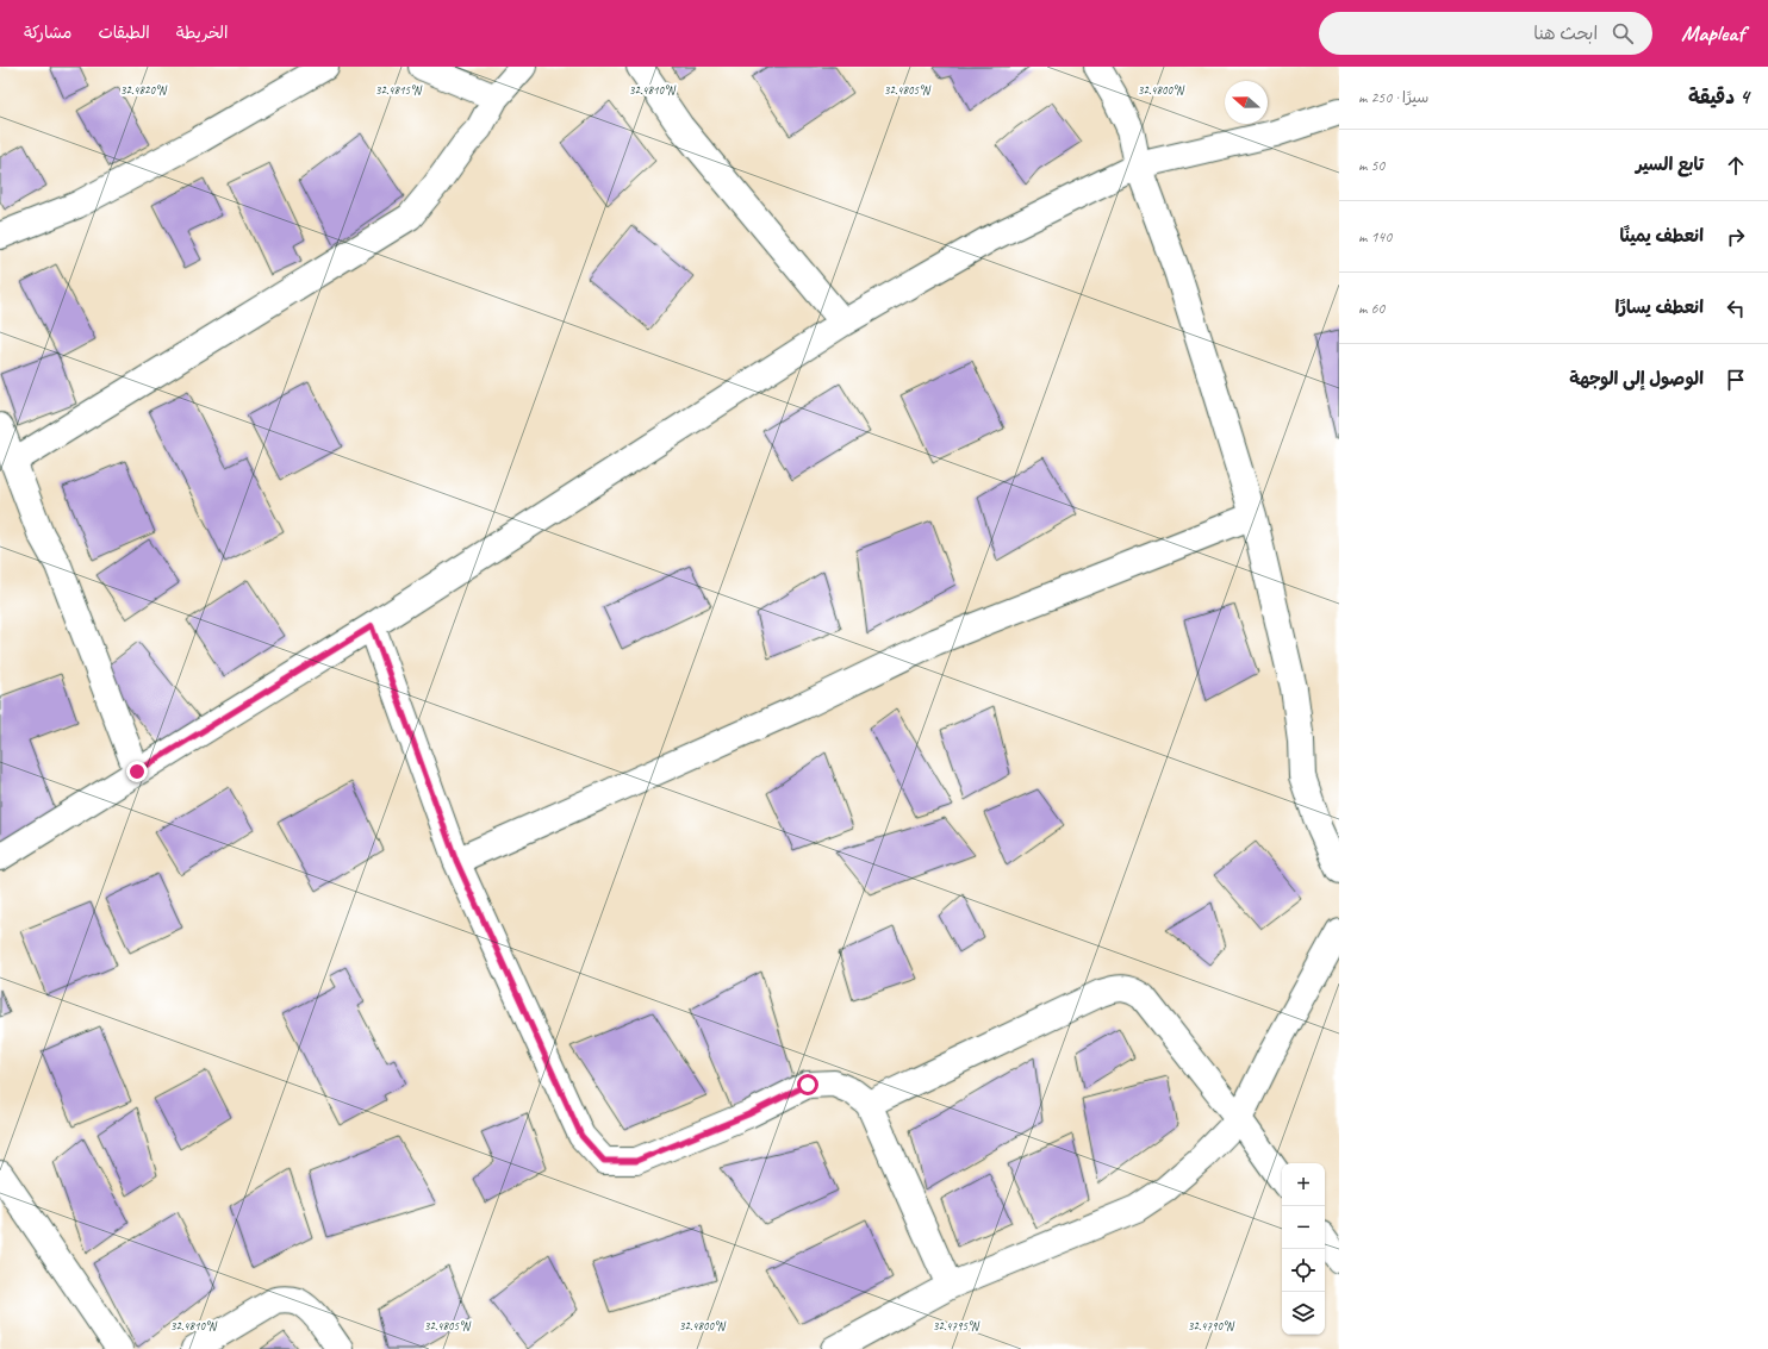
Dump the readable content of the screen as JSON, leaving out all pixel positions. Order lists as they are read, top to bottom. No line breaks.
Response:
{"north":"left","page":{"header":"Mapleaf","search":"ابحث هنا","nav":["الخريطة","الطبقات","مشاركة"],"heading":["4 دقيقة","سيرًا · 250 m"],"list":[["تابع السير","50 m"],["انعطف يمينًا","140 m"],["انعطف يسارًا","60 m"],"الوصول إلى الوجهة"],"map_buttons":["+","−"]},"coordinates":["32.4820°N","32.4810°N","32.4805°N","32.4800°N","32.4815°N","32.4795°N","32.4790°N"]}
